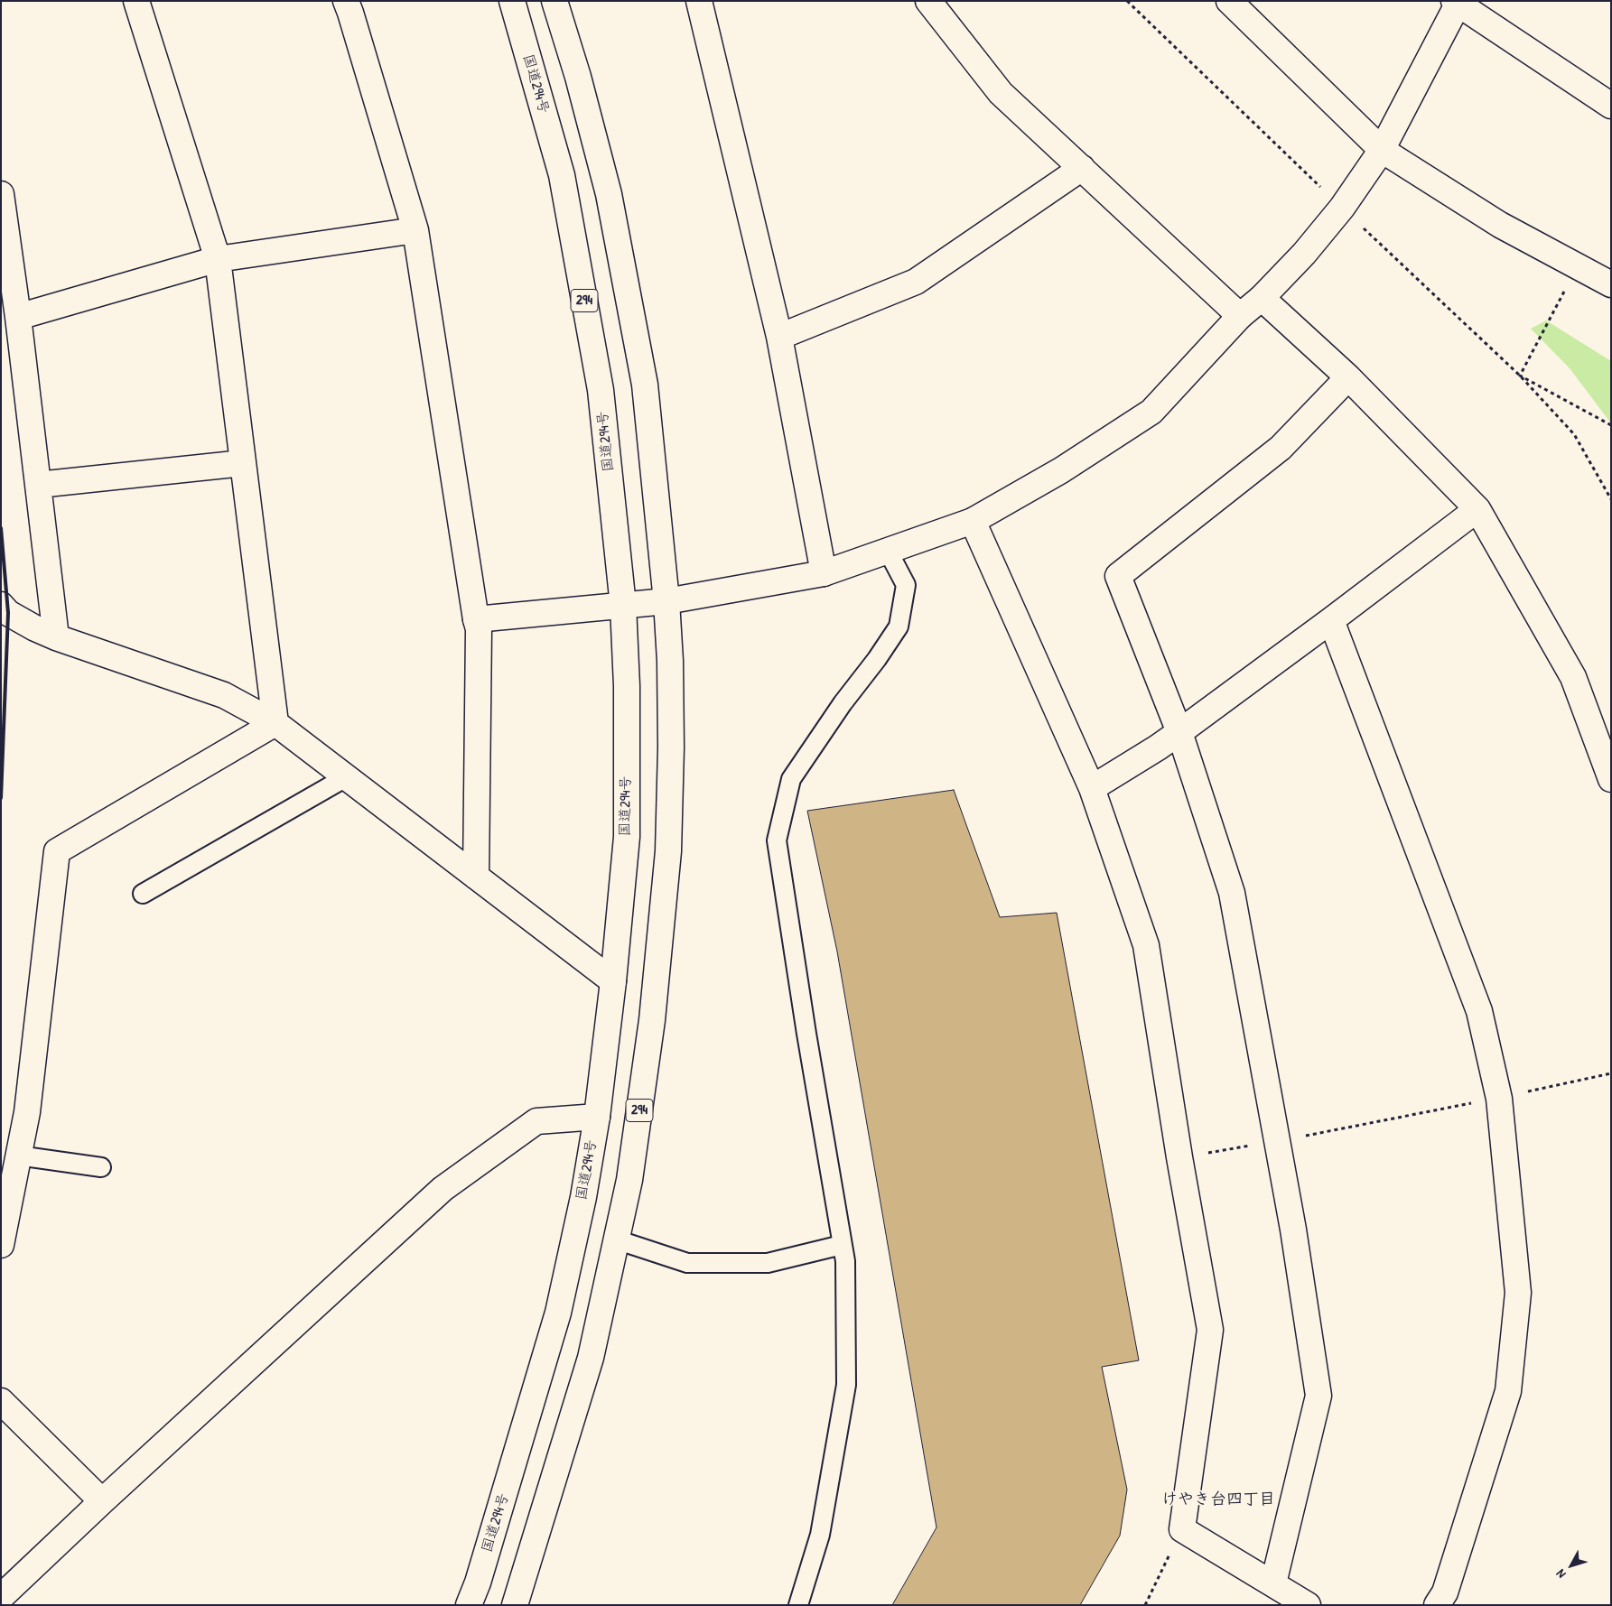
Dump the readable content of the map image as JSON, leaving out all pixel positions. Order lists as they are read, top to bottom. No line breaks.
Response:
{"streets":{"main road":["国道294号","294"]},"districts":["けやき台四丁目"],"north":"bottom left"}
